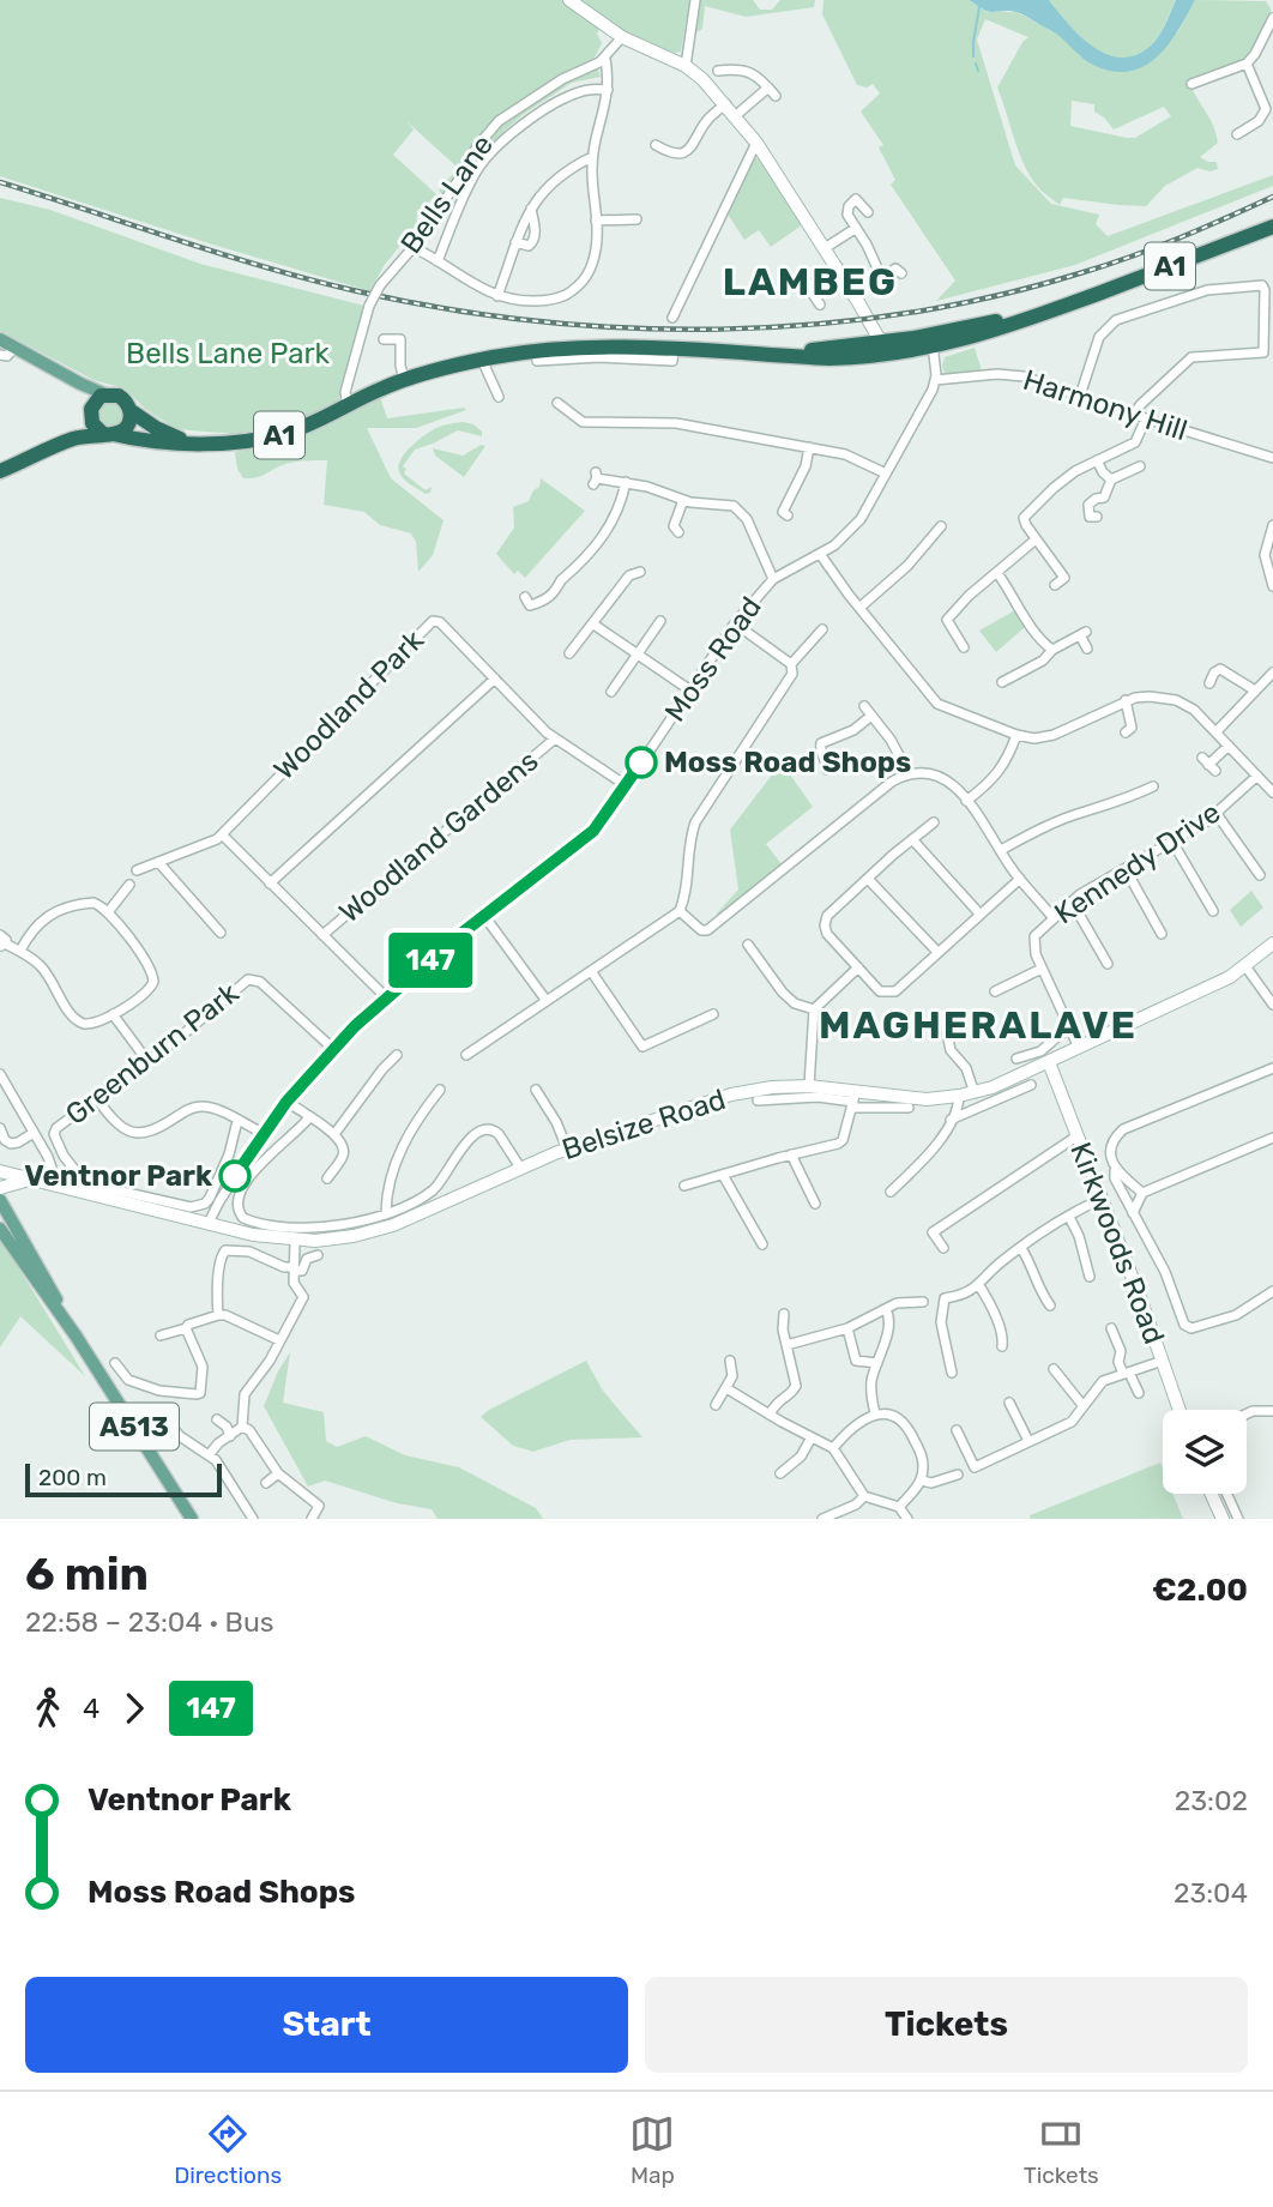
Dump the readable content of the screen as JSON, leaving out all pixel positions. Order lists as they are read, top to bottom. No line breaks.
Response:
{"streets":{"highway":["A1"],"main road":["A513"],"street":["Bells Lane","Harmony Hill","Moss Road","Woodland Park","Woodland Gardens","Kennedy Drive","Greenburn Park","Belsize Road","Kirkwoods Road"]},"crossings":[["Bells Lane","A1"],["A1","Moss Road"],["Harmony Hill","Moss Road"],["Moss Road","Woodland Park"],["Moss Road","Greenburn Park"],["Moss Road","Belsize Road"],["Woodland Park","Woodland Gardens"],["Kennedy Drive","Belsize Road"],["Belsize Road","Kirkwoods Road"]],"districts":["LAMBEG","MAGHERALAVE"],"parks":["Bells Lane Park"],"places":["Moss Road Shops","Ventnor Park"],"lines":["bus line 147"],"scale_bar":"200 m","page":{"on_map":"147","scale":"200 m","heading":["6 min","22:58 – 23:04 · Bus","€2.00"],"legs":["4","147"],"list":[{"name":"Ventnor Park","value":"23:02"},{"name":"Moss Road Shops","value":"23:04"}],"buttons":["Start","Tickets"],"tabs":["Directions","Map","Tickets"]}}
